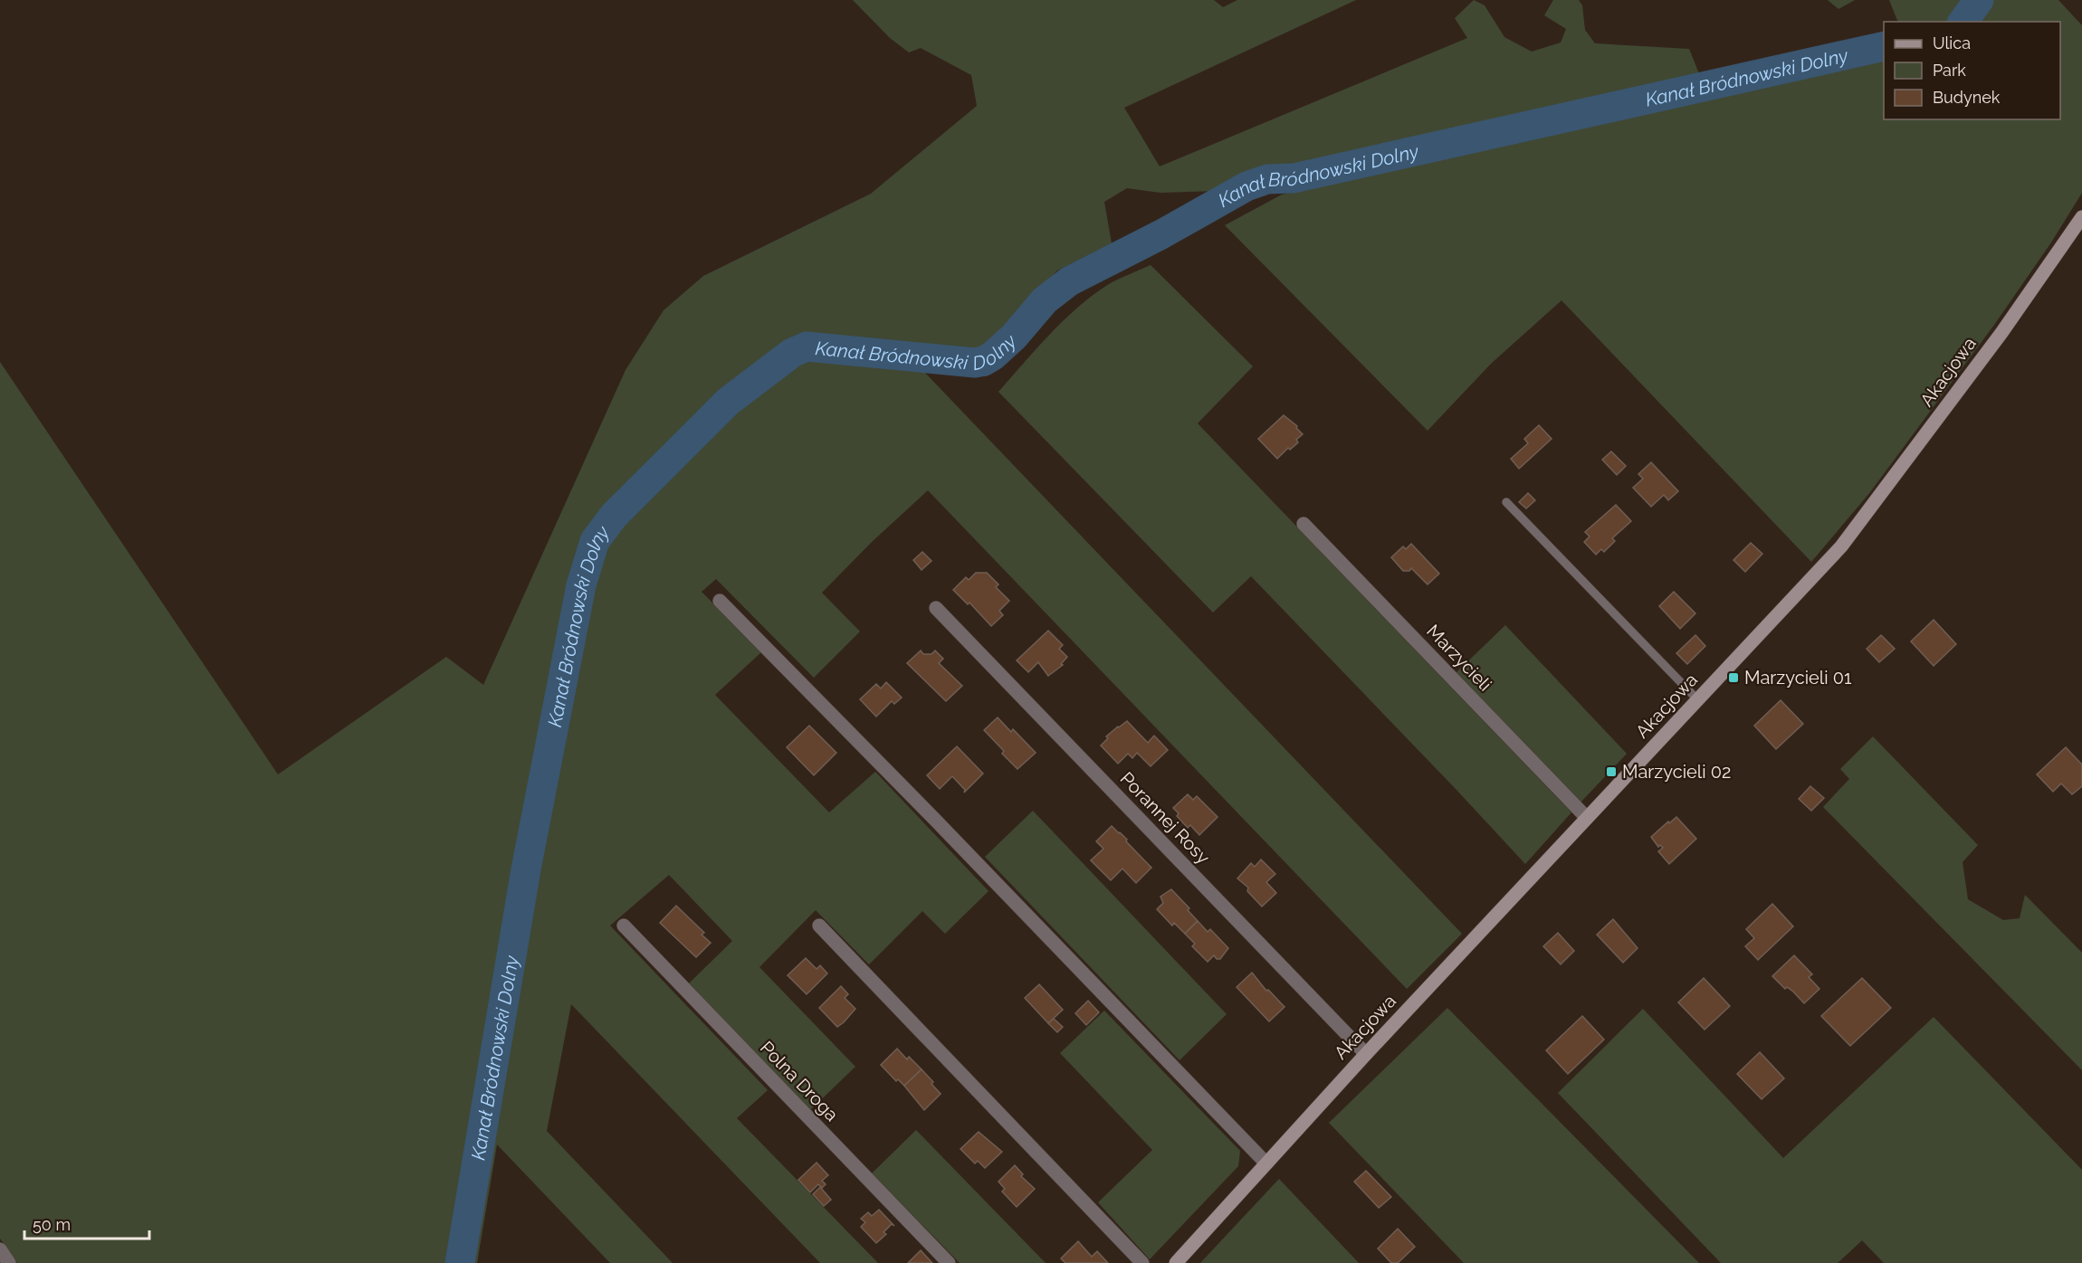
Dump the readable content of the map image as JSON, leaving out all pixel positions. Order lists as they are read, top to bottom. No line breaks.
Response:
{"streets":{"street":["Akacjowa","Marzycieli","Porannej Rosy","Polna Droga"]},"crossings":[["Akacjowa","Marzycieli"],["Akacjowa","Porannej Rosy"]],"water":["Kanał Bródnowski Dolny"],"places":{"transit":["Marzycieli 01","Marzycieli 02"]},"legend":["Ulica","Park","Budynek"],"scale_bar":"50 m"}
